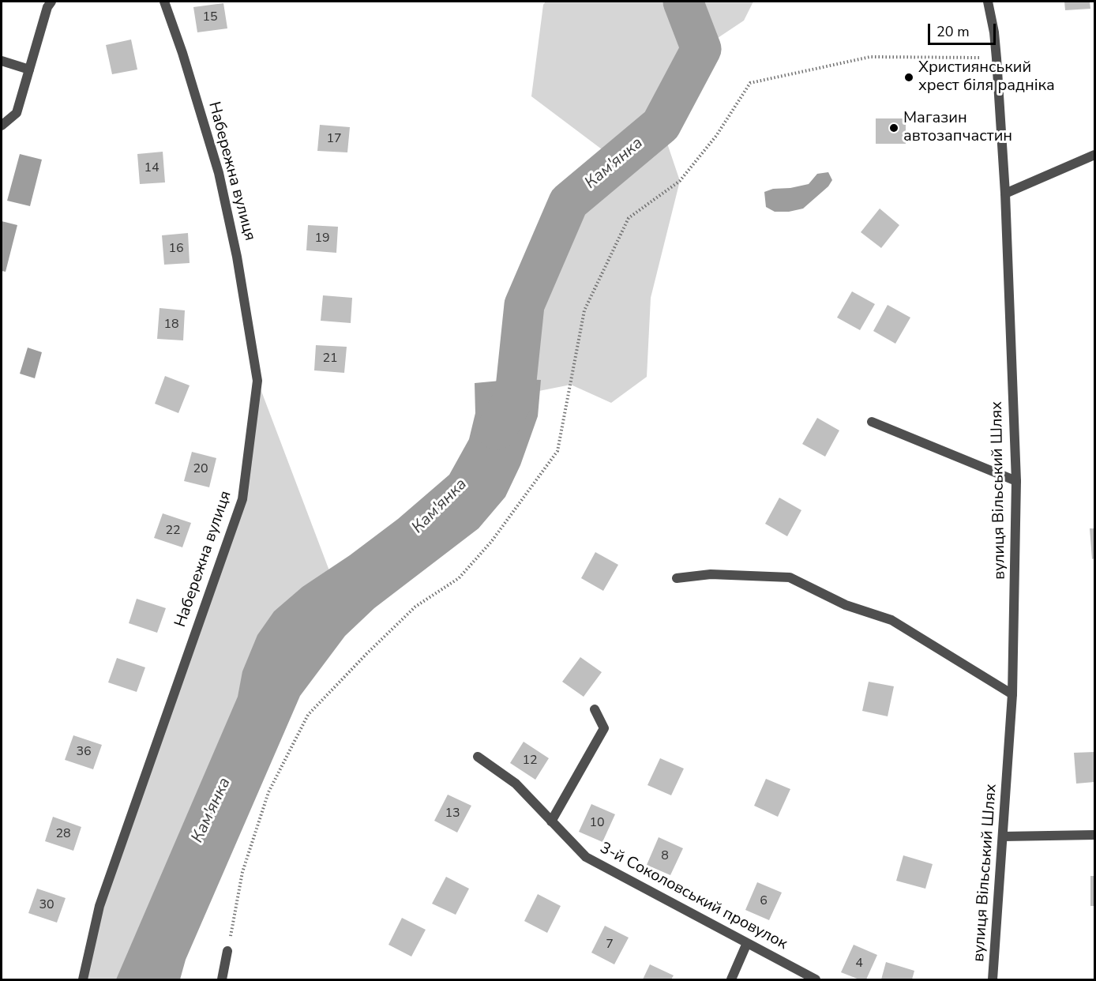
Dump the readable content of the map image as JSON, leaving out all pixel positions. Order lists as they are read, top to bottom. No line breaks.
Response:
{"streets":{"street":["Набережна вулиця","вулиця Вільський Шлях","3-й Соколовський провулок"]},"water":["Кам'янка"],"places":["Християнський хрест біля радніка","Магазин автозапчастин"],"house_numbers":["15","17","14","19","16","18","21","20","22","36","12","13","10","28","8","6","30","7","4"],"scale_bar":"20 m"}
